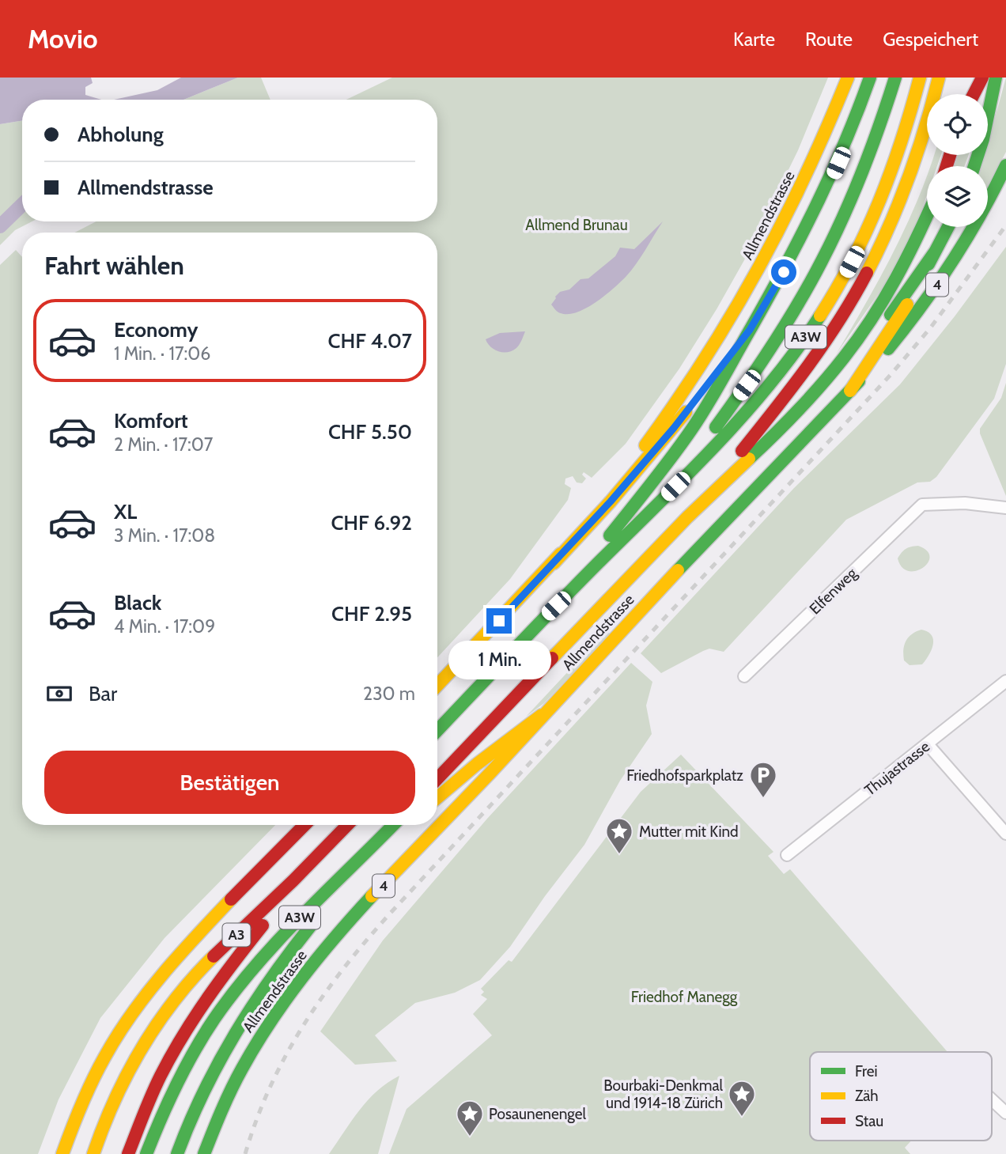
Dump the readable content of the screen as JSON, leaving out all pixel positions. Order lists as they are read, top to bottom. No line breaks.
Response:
{"streets":{"main road":["Allmendstrasse","4","A3W","A3"],"street":["Elfenweg","Thujastrasse"]},"parks":["Allmend Brunau","Friedhof Manegg"],"places":{"parking":["Friedhofsparkplatz"],"place":["Mutter mit Kind","Bourbaki-Denkmal und 1914-18 Zürich","Posaunenengel"]},"legend":["Frei","Zäh","Stau"],"page":{"header":"Movio","nav":["Karte","Route","Gespeichert"],"banner":["Abholung","Allmendstrasse"],"heading":"Fahrt wählen","list":[{"name":"Economy","note":"1 Min. · 17:06","value":"CHF 4.07"},{"name":"Komfort","note":"2 Min. · 17:07","value":"CHF 5.50"},{"name":"XL","note":"3 Min. · 17:08","value":"CHF 6.92"},{"name":"Black","note":"4 Min. · 17:09","value":"CHF 2.95"}],"bubble":"1 Min.","pay":["Bar","230 m"],"buttons":"Bestätigen"}}
